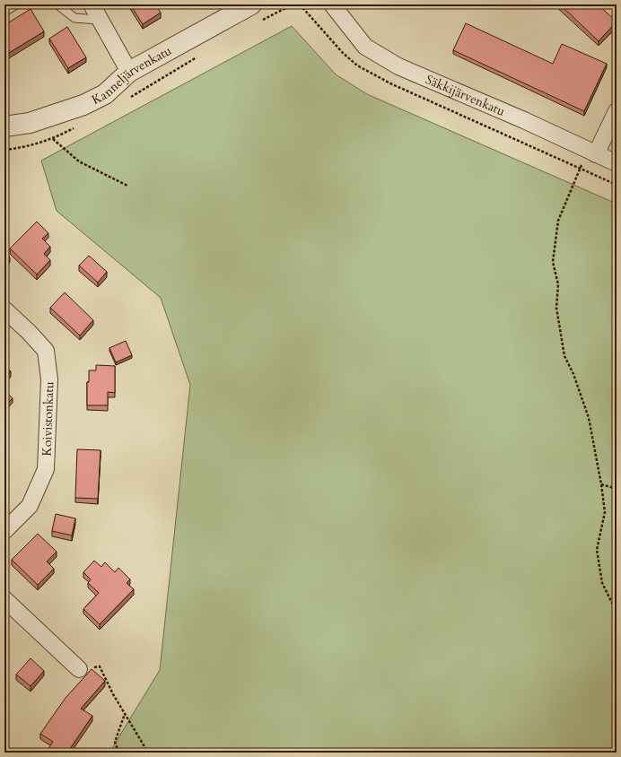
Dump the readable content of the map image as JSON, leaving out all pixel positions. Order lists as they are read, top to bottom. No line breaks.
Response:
{"streets":{"street":["Kanneljärvenkatu","Säkkijärvenkatu","Koivistonkatu"]}}
